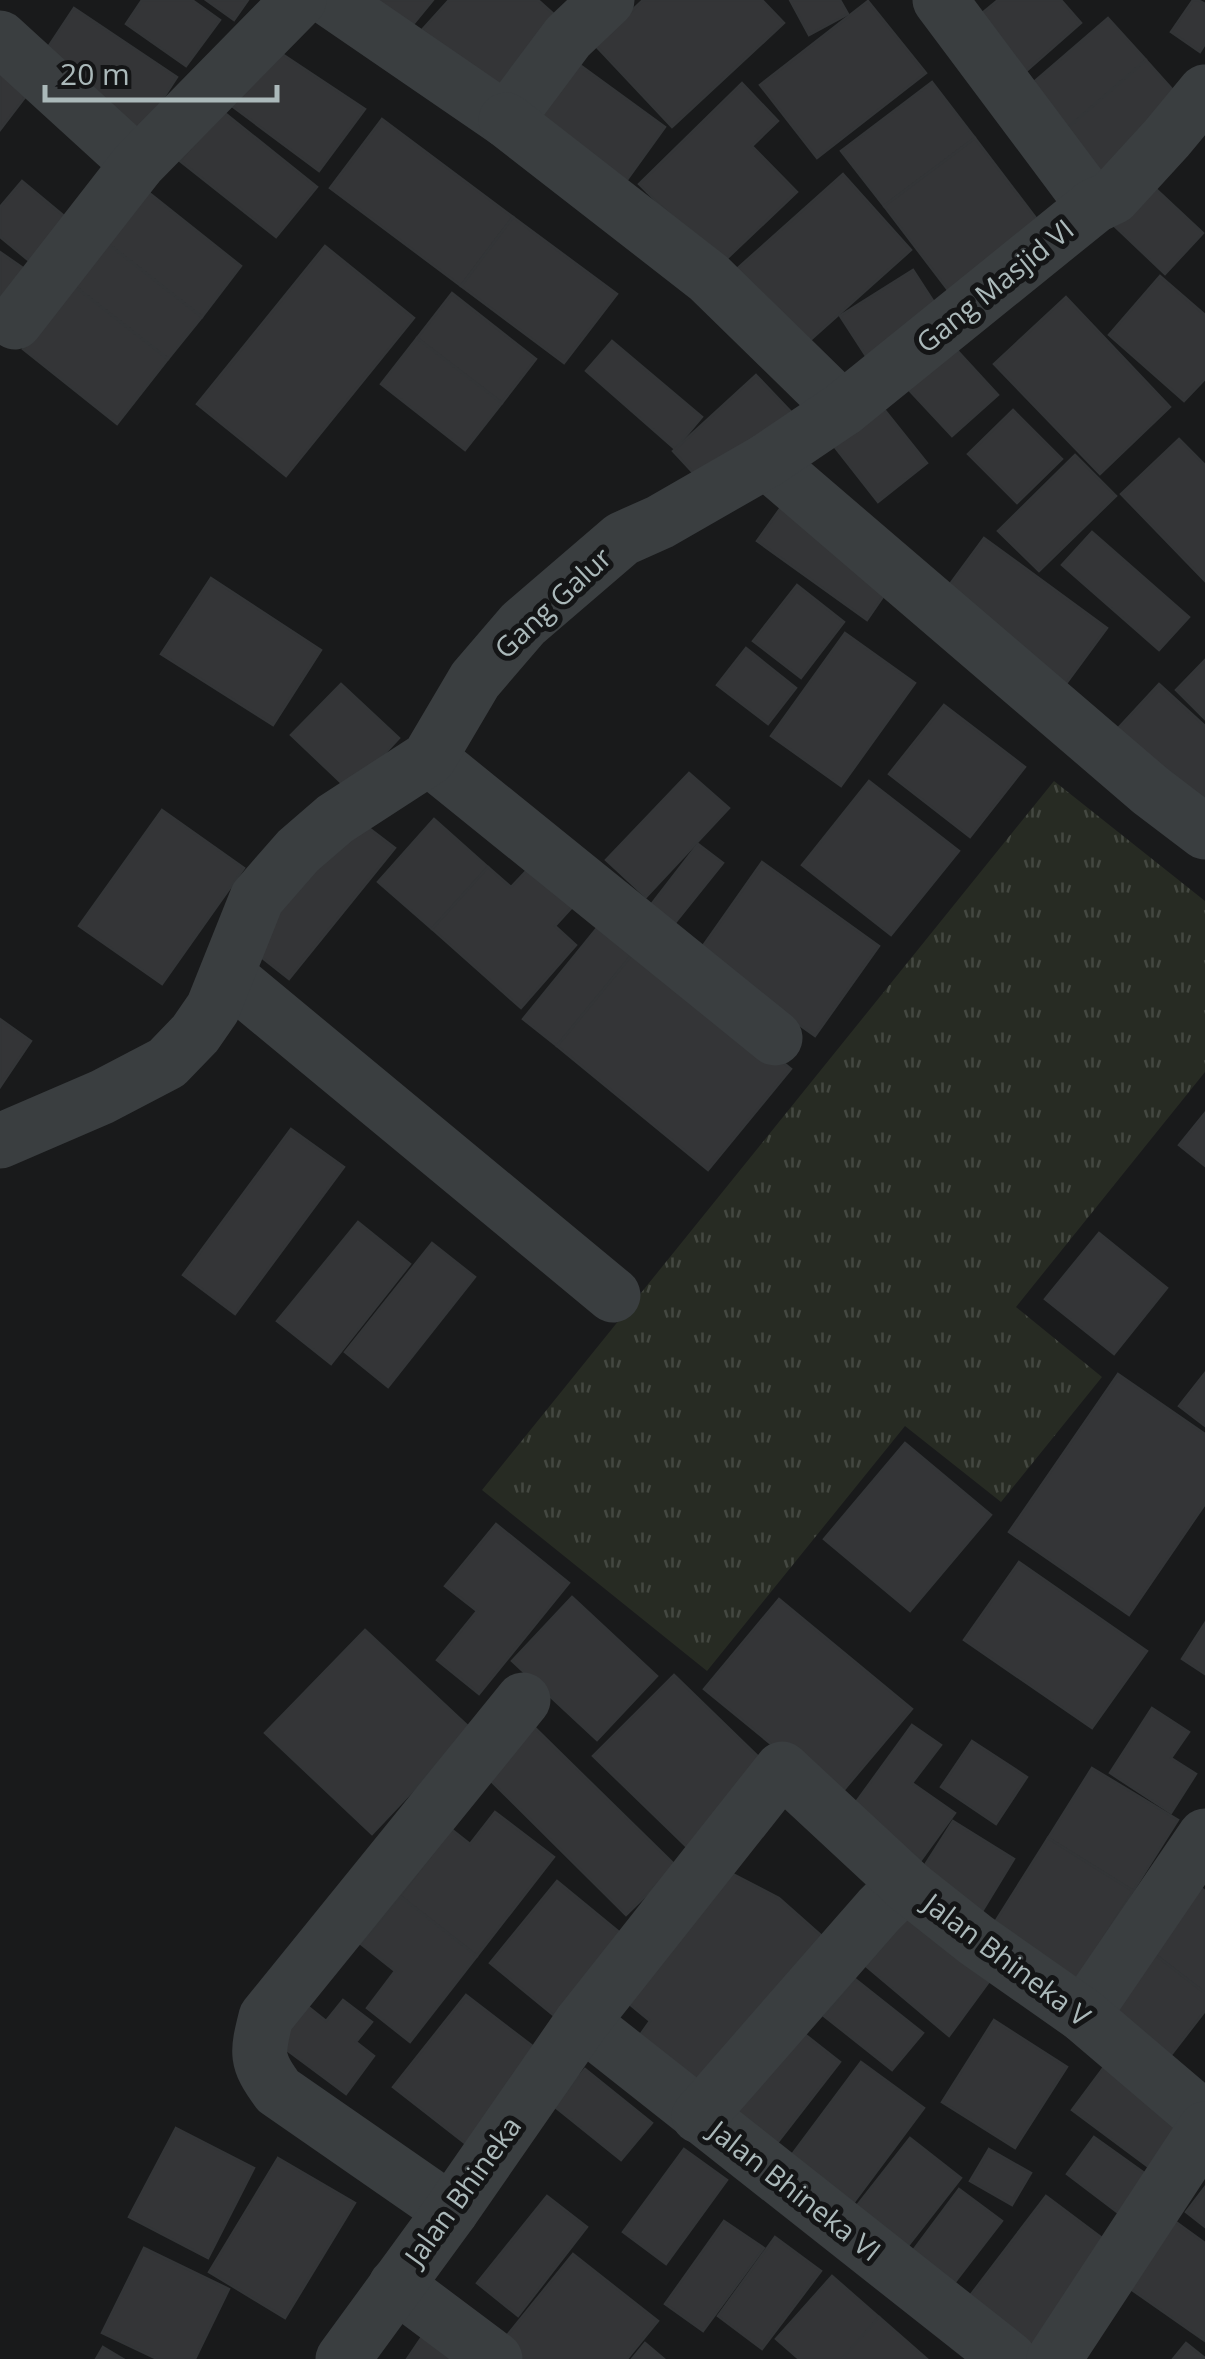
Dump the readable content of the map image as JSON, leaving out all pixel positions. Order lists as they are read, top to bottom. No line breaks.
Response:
{"streets":{"street":["Gang Masjid VI","Gang Galur","Jalan Bhineka V","Jalan Bhineka","Jalan Bhineka VI"]},"crossings":[["Gang Masjid VI","Gang Galur"],["Jalan Bhineka V","Jalan Bhineka"],["Jalan Bhineka V","Jalan Bhineka VI"],["Jalan Bhineka","Jalan Bhineka VI"]],"scale_bar":"20 m"}
